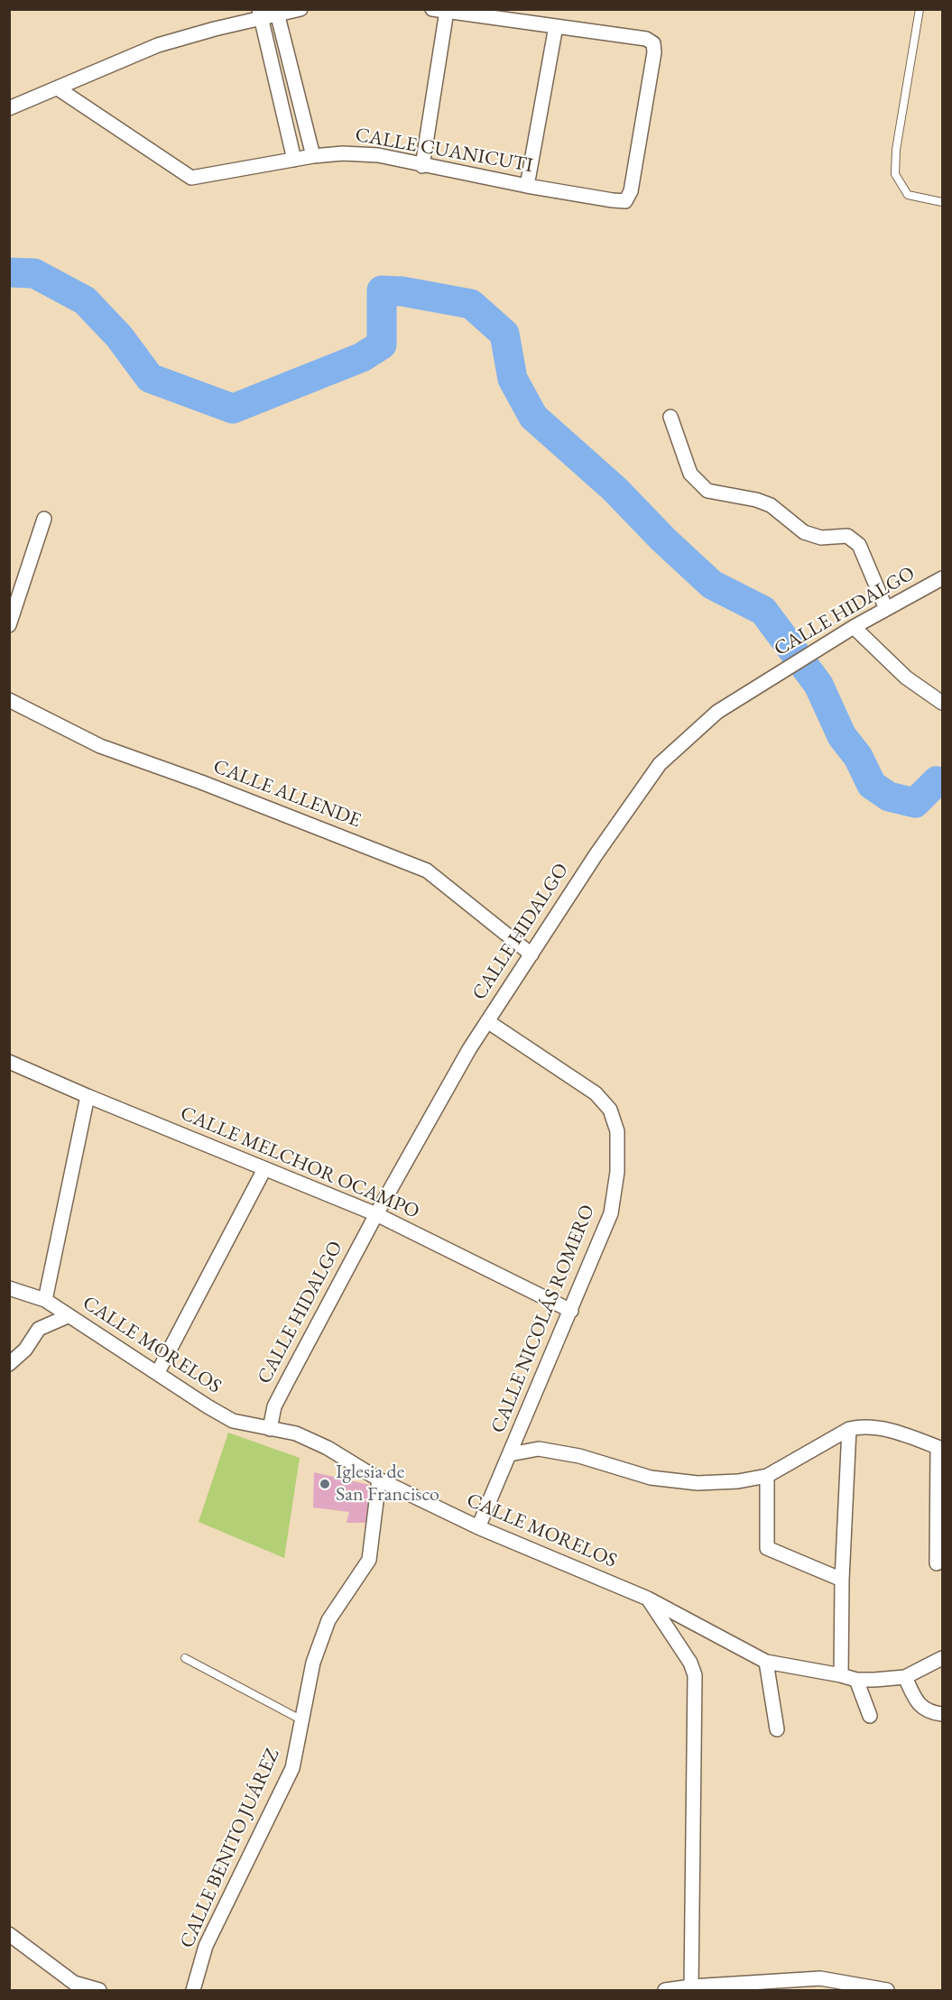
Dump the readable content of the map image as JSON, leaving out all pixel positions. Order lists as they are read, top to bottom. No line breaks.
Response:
{"streets":{"street":["CALLE CUANICUTI","CALLE HIDALGO","CALLE ALLENDE","CALLE MELCHOR OCAMPO","CALLE NICOLÁS ROMERO","CALLE MORELOS","CALLE BENITO JUÁREZ"]},"crossings":[["CALLE HIDALGO","CALLE ALLENDE"],["CALLE HIDALGO","CALLE MELCHOR OCAMPO"],["CALLE HIDALGO","CALLE NICOLÁS ROMERO"],["CALLE HIDALGO","CALLE MORELOS"],["CALLE MELCHOR OCAMPO","CALLE NICOLÁS ROMERO"],["CALLE NICOLÁS ROMERO","CALLE MORELOS"],["CALLE MORELOS","CALLE BENITO JUÁREZ"]],"places":["Iglesia de San Francisco"]}
